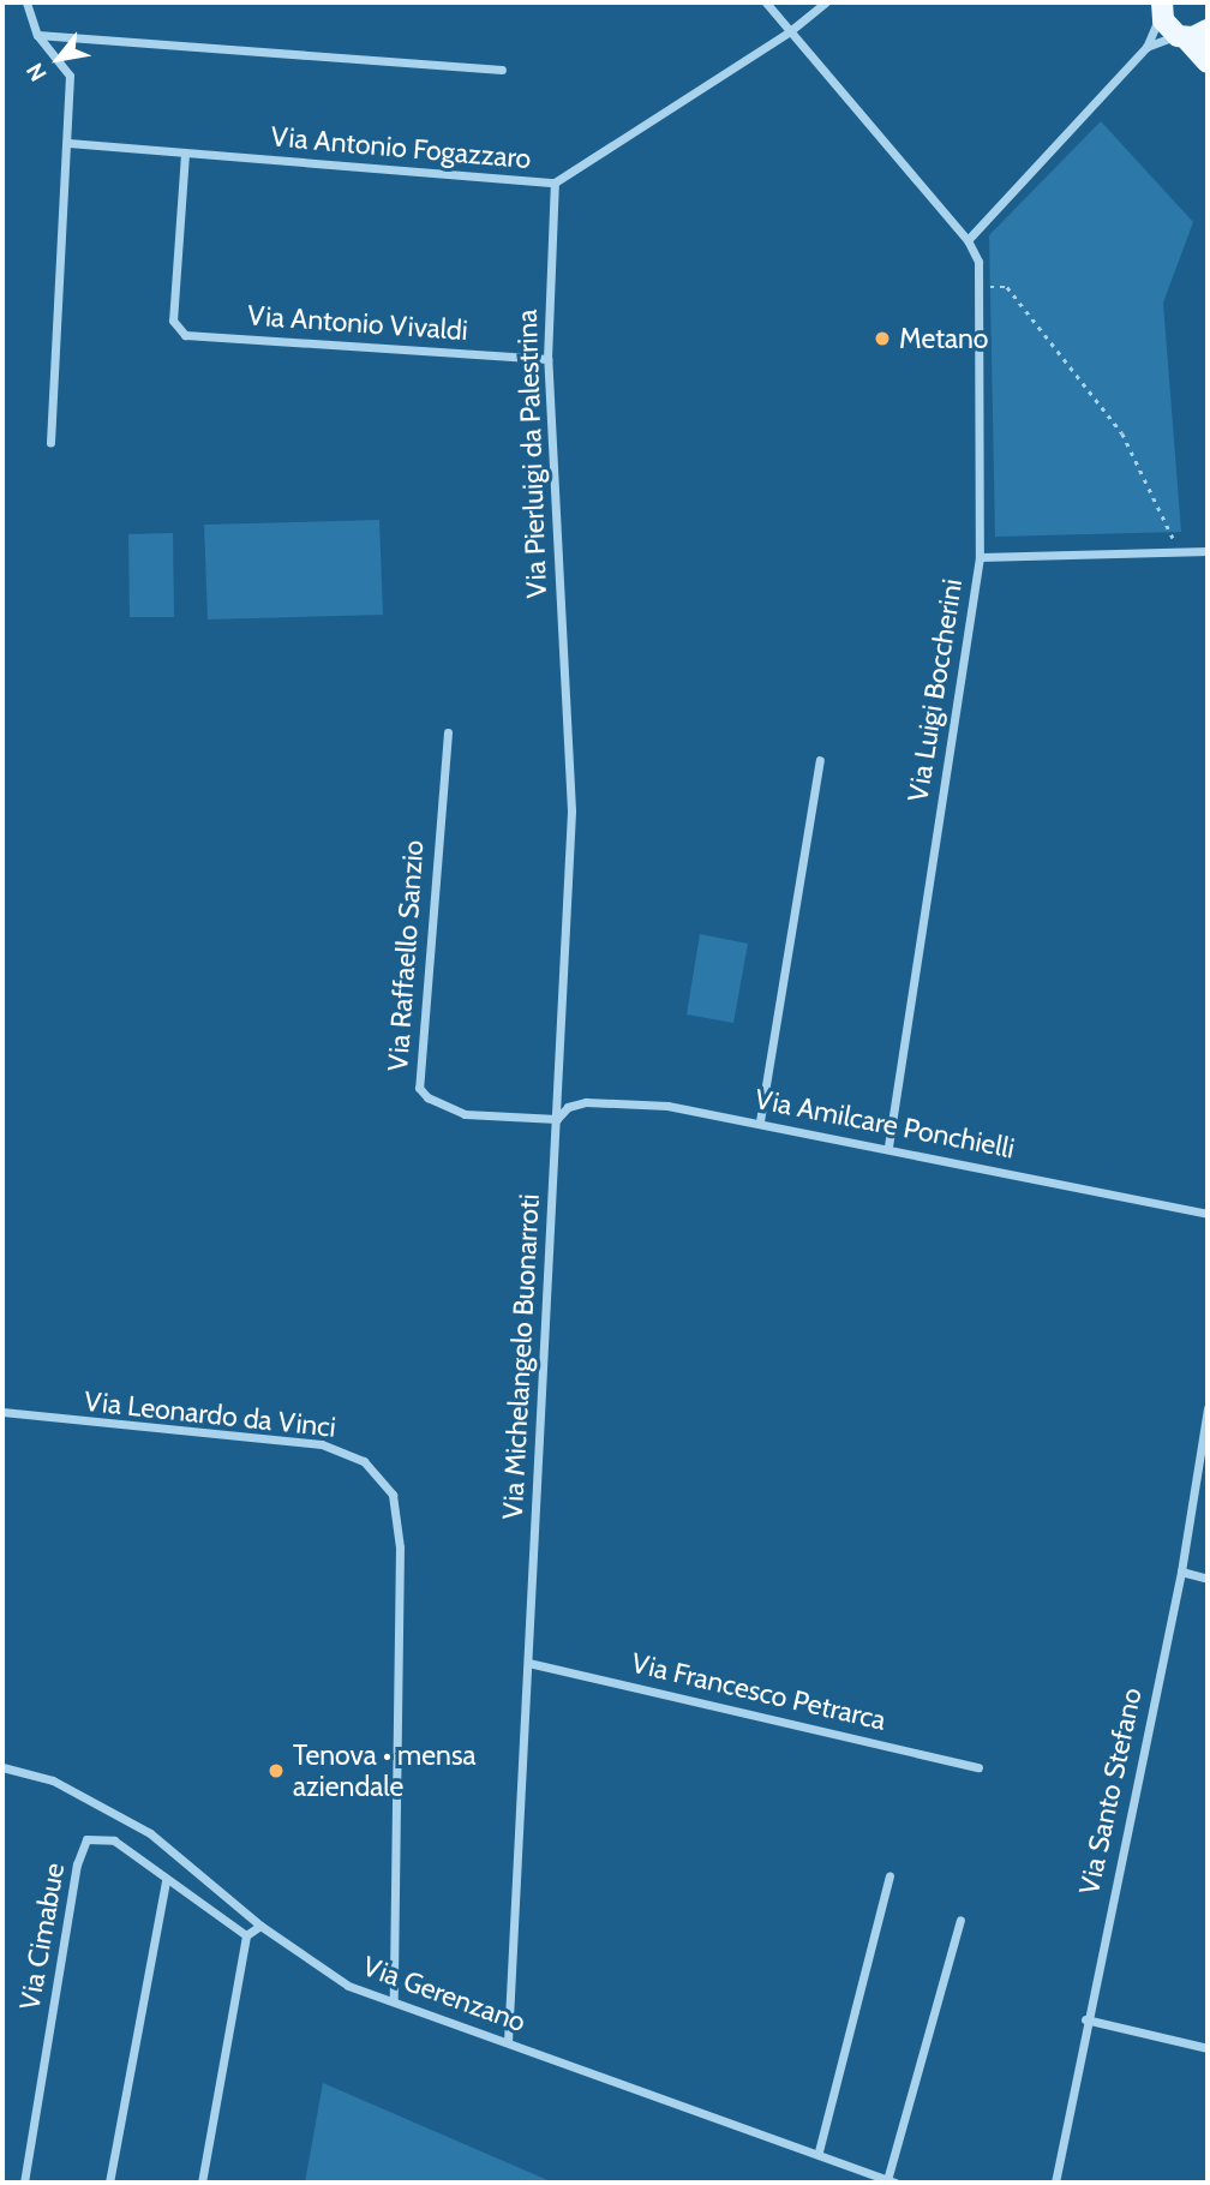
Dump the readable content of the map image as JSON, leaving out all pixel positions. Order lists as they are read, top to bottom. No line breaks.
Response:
{"streets":{"street":["Via Antonio Fogazzaro","Via Antonio Vivaldi","Via Pierluigi da Palestrina","Via Luigi Boccherini","Via Raffaello Sanzio","Via Amilcare Ponchielli","Via Michelangelo Buonarroti","Via Leonardo da Vinci","Via Francesco Petrarca","Via Santo Stefano","Via Cimabue","Via Gerenzano"]},"crossings":[["Via Antonio Fogazzaro","Via Antonio Vivaldi"],["Via Antonio Fogazzaro","Via Pierluigi da Palestrina"],["Via Antonio Vivaldi","Via Pierluigi da Palestrina"],["Via Pierluigi da Palestrina","Via Michelangelo Buonarroti"],["Via Luigi Boccherini","Via Amilcare Ponchielli"],["Via Raffaello Sanzio","Via Amilcare Ponchielli"],["Via Raffaello Sanzio","Via Michelangelo Buonarroti"],["Via Amilcare Ponchielli","Via Michelangelo Buonarroti"],["Via Michelangelo Buonarroti","Via Francesco Petrarca"],["Via Michelangelo Buonarroti","Via Gerenzano"],["Via Leonardo da Vinci","Via Gerenzano"]],"places":["Metano","Tenova • mensa aziendale"],"north":"bottom left"}
